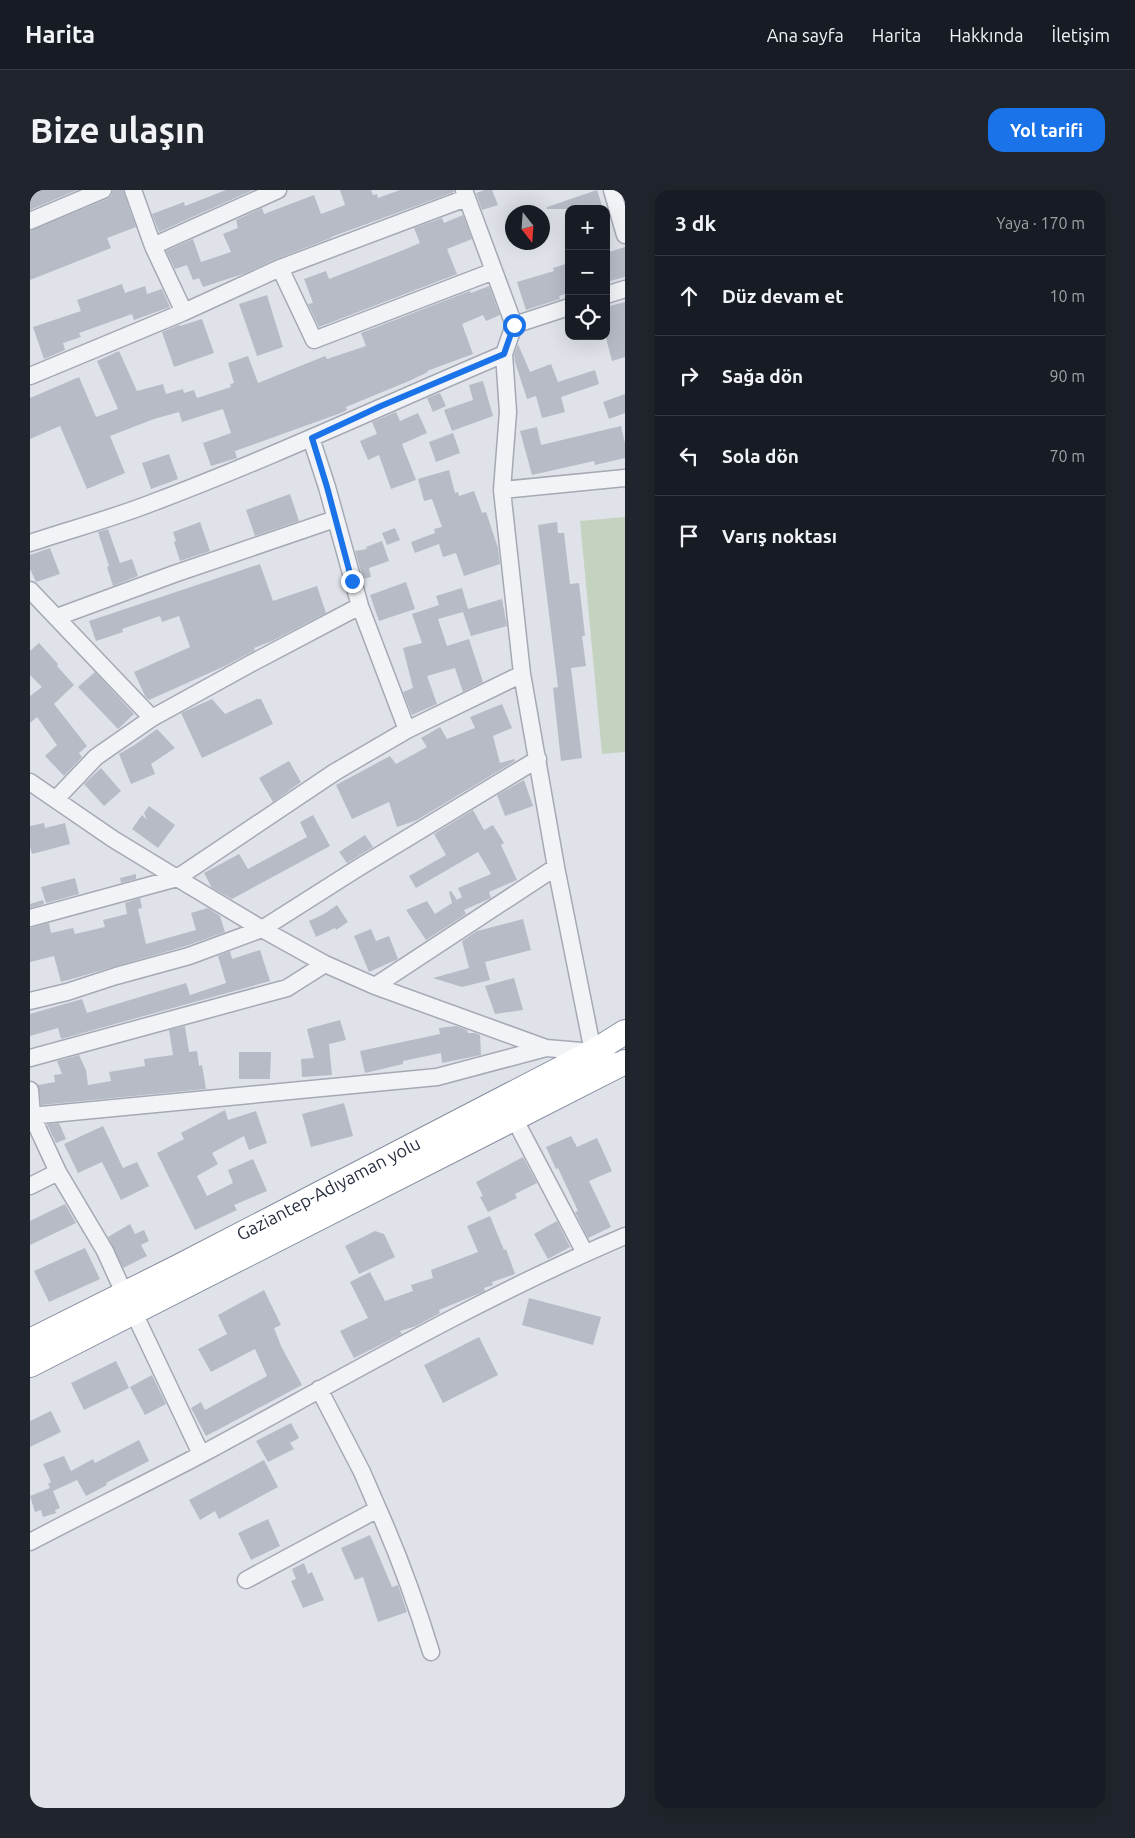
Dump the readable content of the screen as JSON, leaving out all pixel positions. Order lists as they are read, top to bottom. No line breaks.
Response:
{"streets":{"highway":["Gaziantep-Adıyaman yolu"]},"north":"bottom","page":{"header":"Harita","nav":["Ana sayfa","Harita","Hakkında","İletişim"],"buttons":"Yol tarifi","title":"Bize ulaşın","heading":["3 dk","Yaya · 170 m"],"map_buttons":["+","−"],"list":[["Düz devam et","10 m"],["Sağa dön","90 m"],["Sola dön","70 m"],"Varış noktası"]}}
